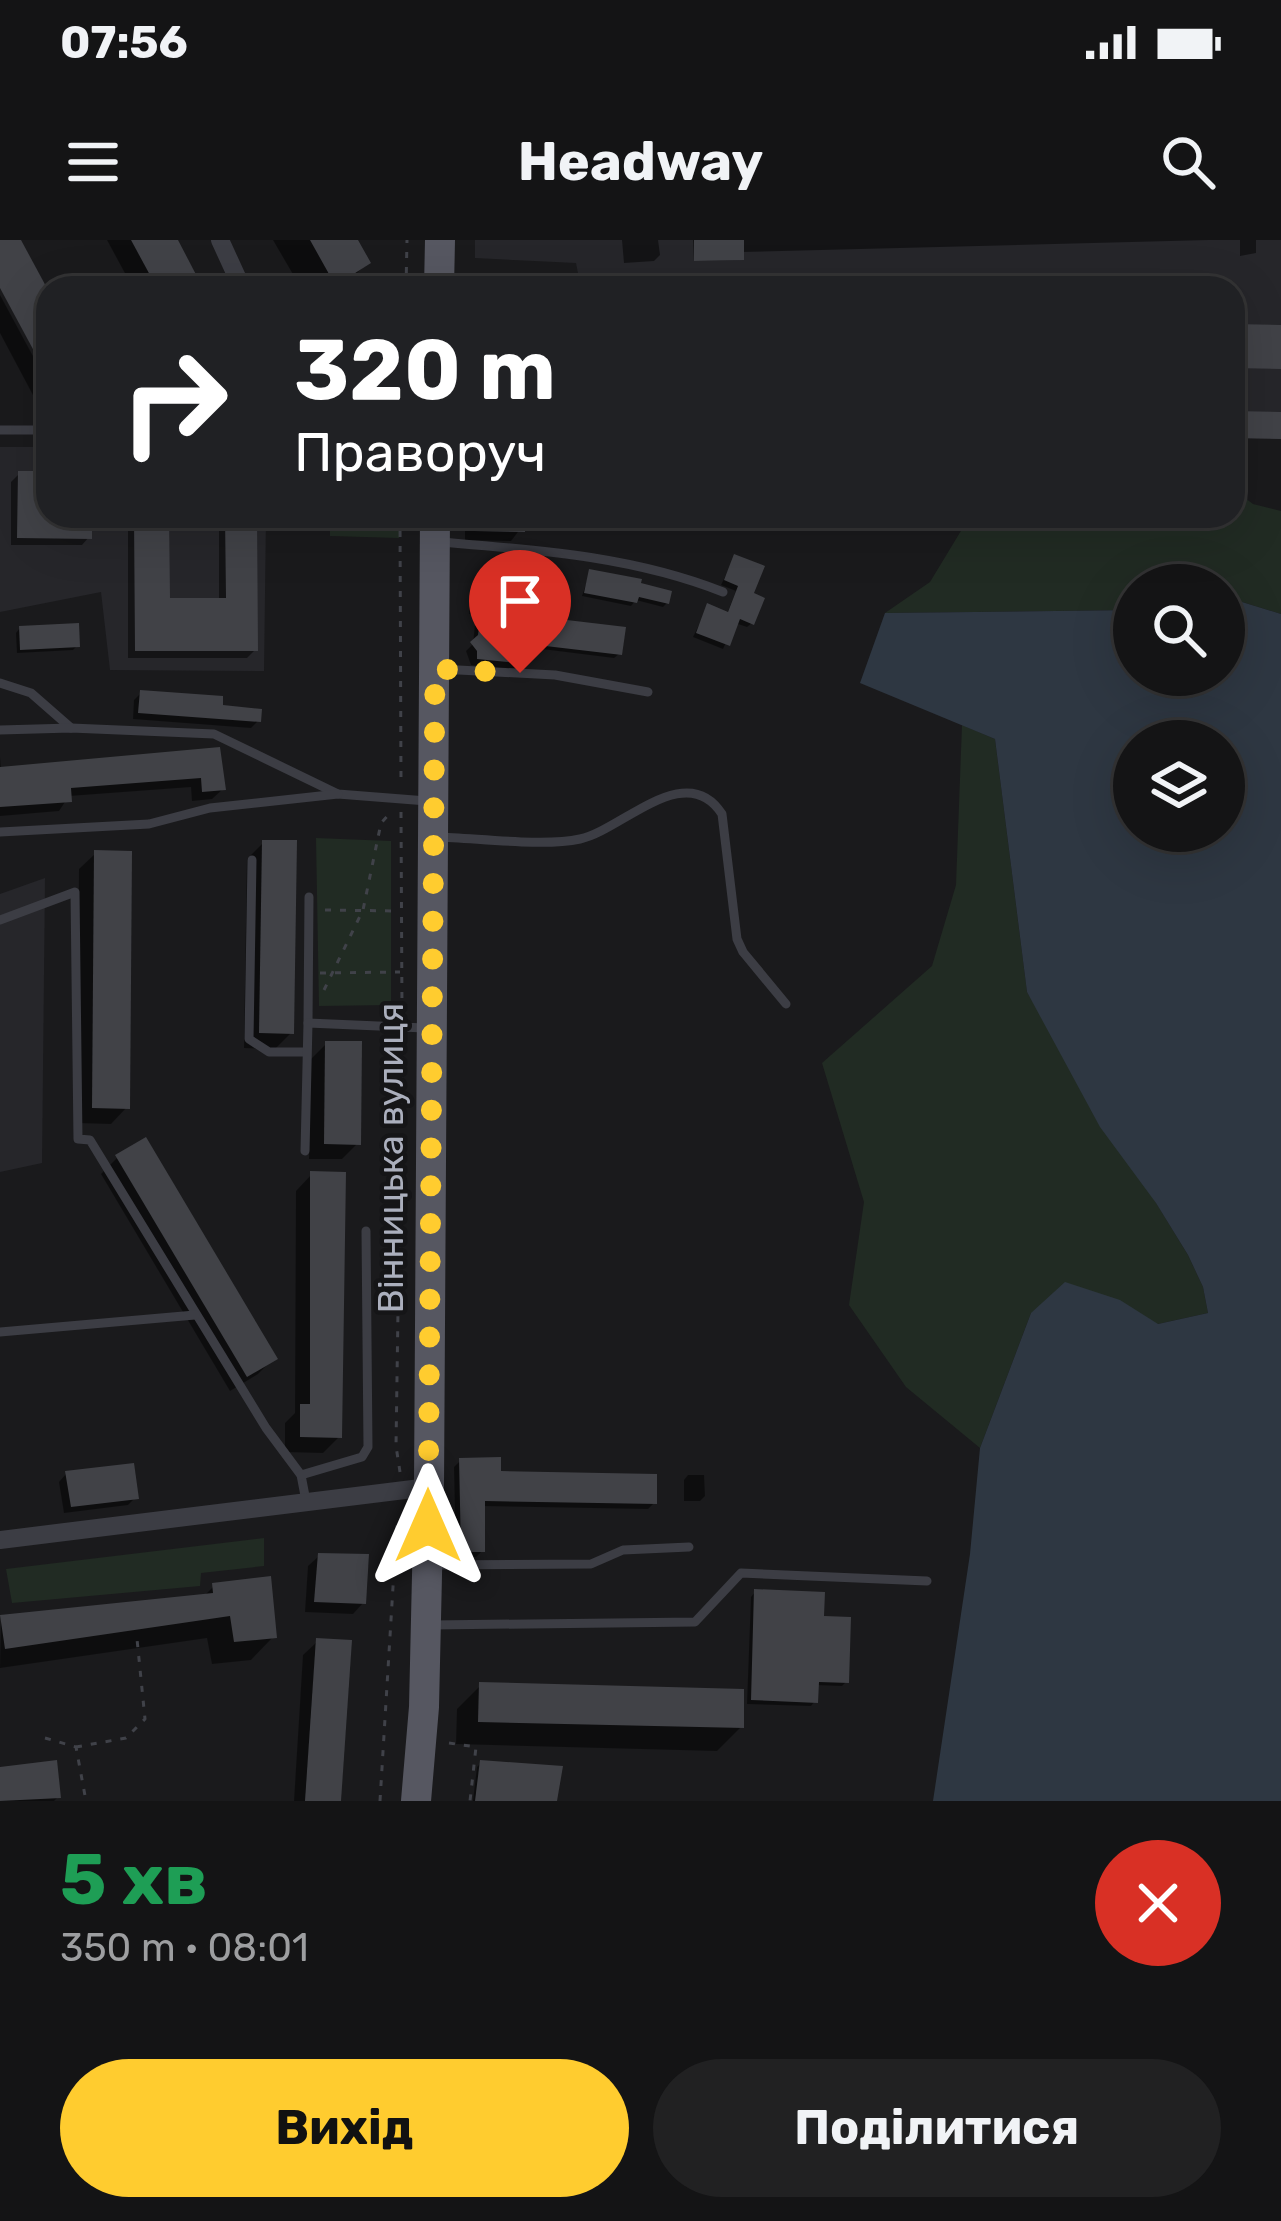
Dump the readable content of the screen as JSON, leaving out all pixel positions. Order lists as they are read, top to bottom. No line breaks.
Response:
{"streets":{"main road":["Вінницька вулиця"]},"page":{"status":"07:56","header":"Headway","turn":["320 m","Праворуч"],"heading":["5 хв","350 m · 08:01"],"buttons":["Вихід","Поділитися"]}}
